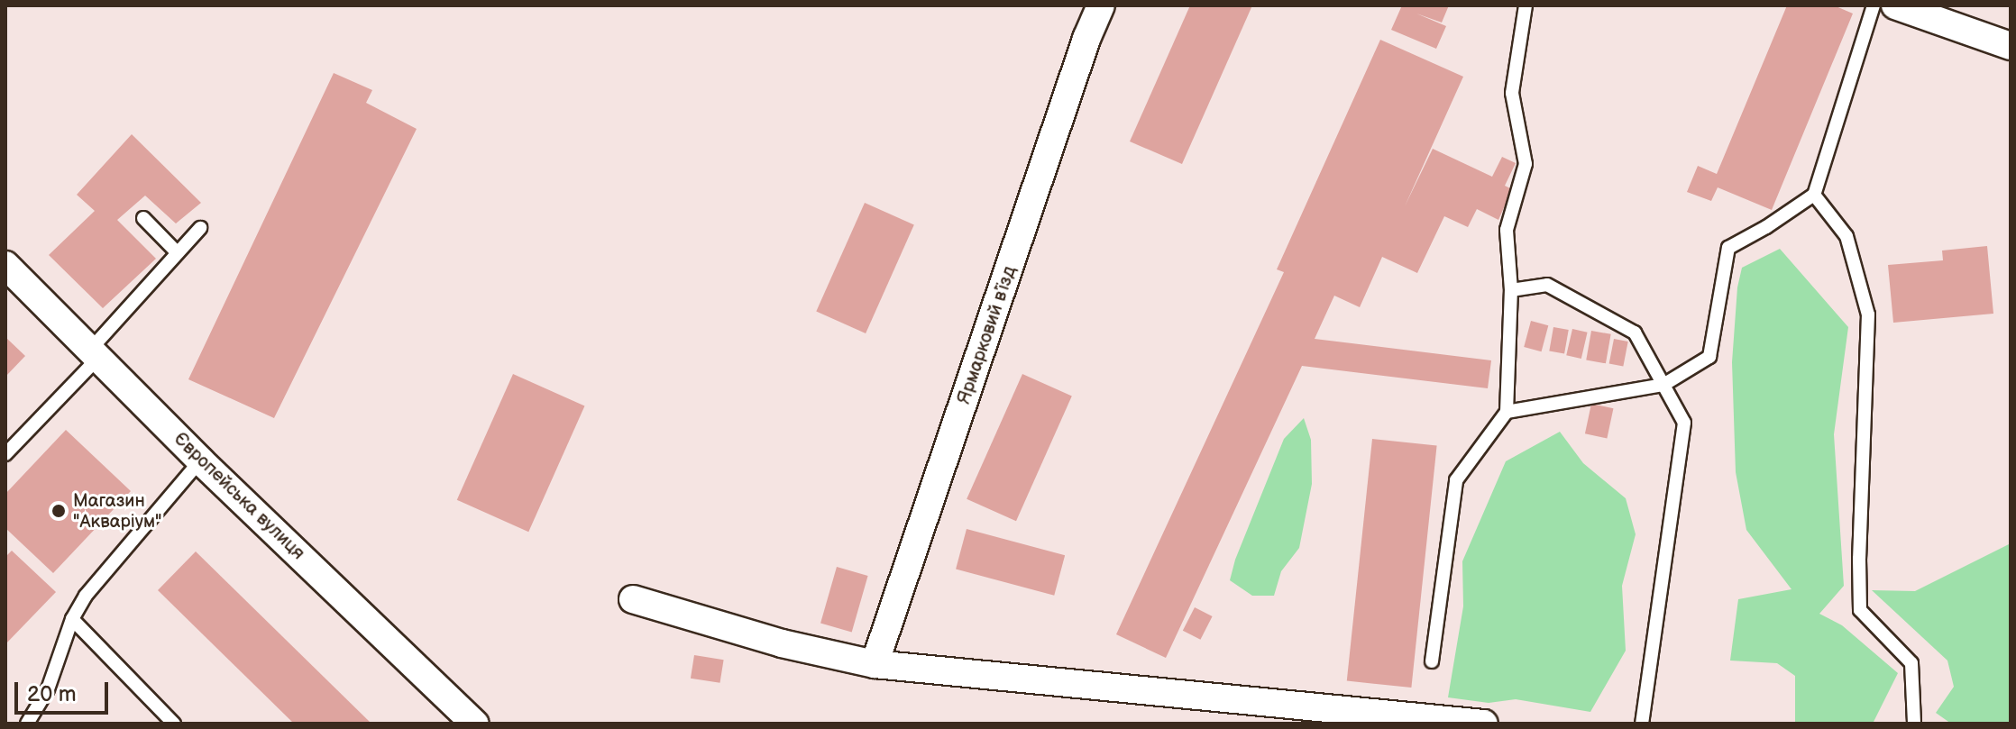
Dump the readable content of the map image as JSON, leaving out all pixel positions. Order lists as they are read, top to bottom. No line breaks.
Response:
{"streets":{"street":["Ярмарковий вʼїзд","Європейська вулиця"]},"places":["Магазин \"Акваріум\""],"scale_bar":"20 m"}
